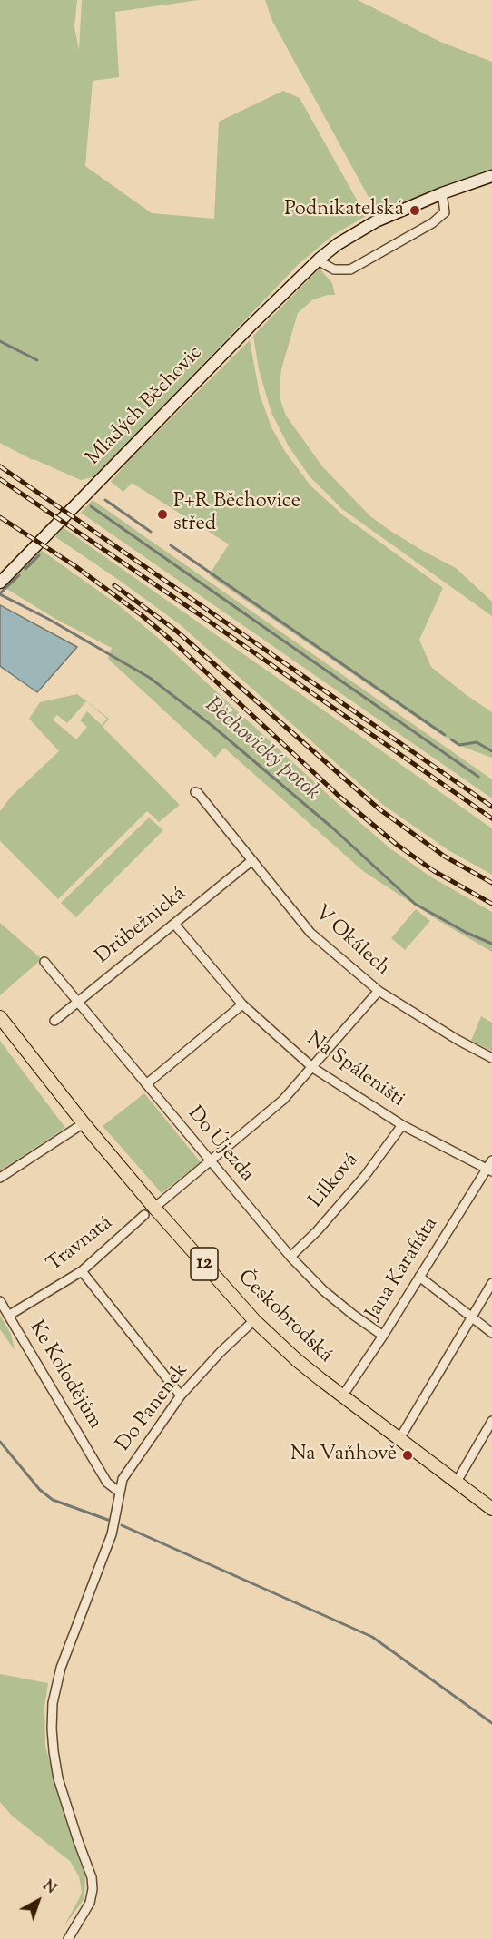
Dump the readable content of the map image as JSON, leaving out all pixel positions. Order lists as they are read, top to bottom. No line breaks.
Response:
{"streets":{"main road":["12","Českobrodská"],"street":["Mladých Běchovic","Drůbežnická","V Okálech","Na Spáleništi","Do Újezda","Lilková","Travnatá","Jana Karafiáta","Ke Kolodějům","Do Panenek"]},"crossings":[["Drůbežnická","V Okálech"],["Drůbežnická","Na Spáleništi"],["Drůbežnická","Do Újezda"],["V Okálech","Travnatá"],["Na Spáleništi","Lilková"],["Na Spáleništi","Travnatá"],["Na Spáleništi","Jana Karafiáta"],["Do Újezda","Lilková"],["Do Újezda","Travnatá"],["Do Újezda","Jana Karafiáta"],["Travnatá","Českobrodská"],["Travnatá","Ke Kolodějům"],["Jana Karafiáta","Českobrodská"],["Českobrodská","Do Panenek"],["Ke Kolodějům","Do Panenek"]],"water":["Běchovický potok"],"places":["Podnikatelská","P+R Běchovice střed","Na Vaňhově"],"north":"top right"}
